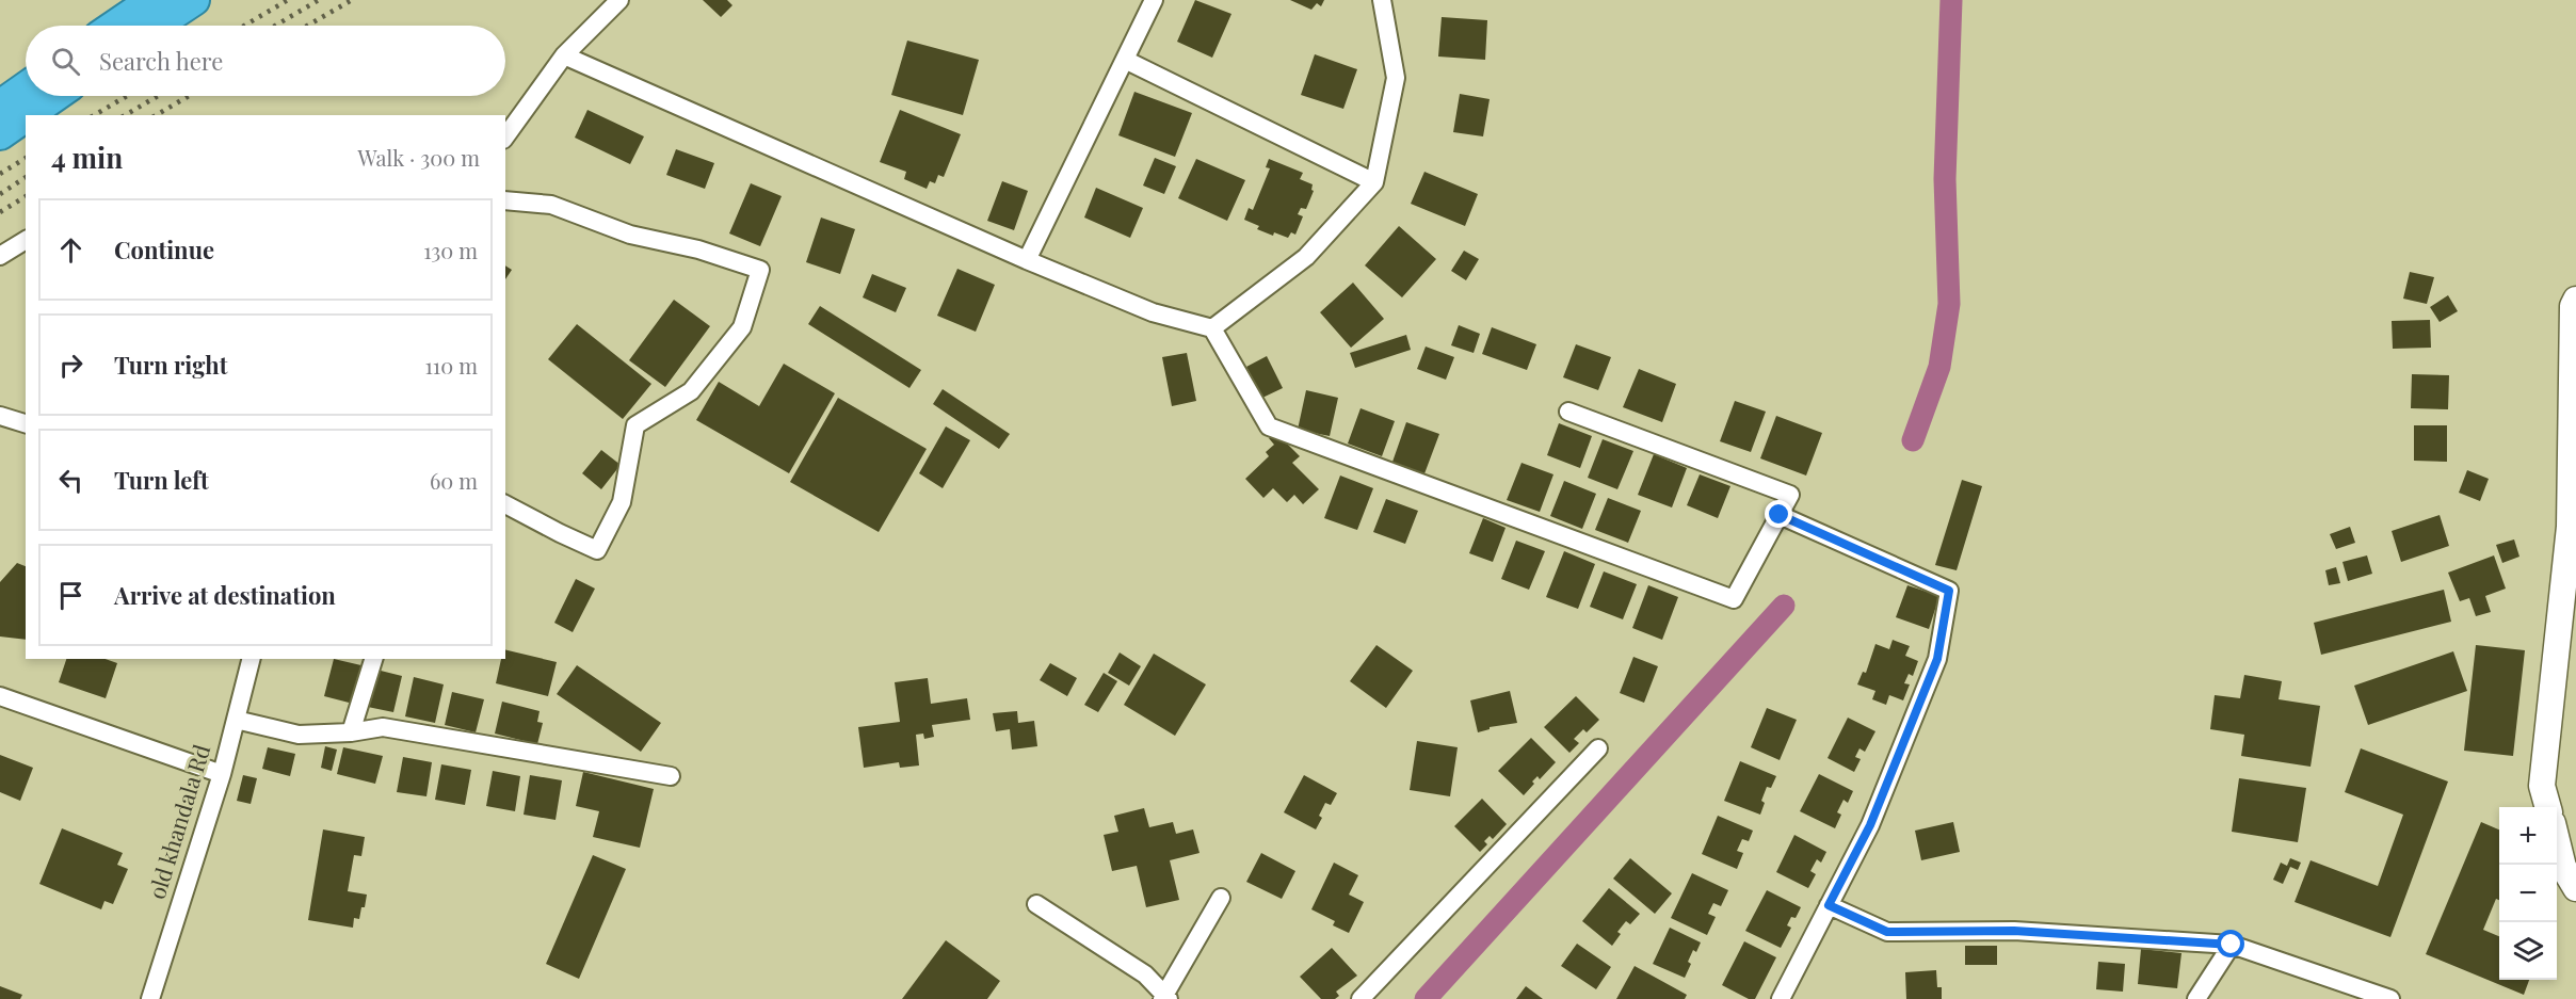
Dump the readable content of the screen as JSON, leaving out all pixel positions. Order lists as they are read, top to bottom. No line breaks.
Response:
{"streets":{"street":["old khandala Rd"]},"page":{"search":"Search here","heading":["4 min","Walk · 300 m"],"list":[["Continue","130 m"],["Turn right","110 m"],["Turn left","60 m"],"Arrive at destination"],"map_buttons":["+","−"]}}
